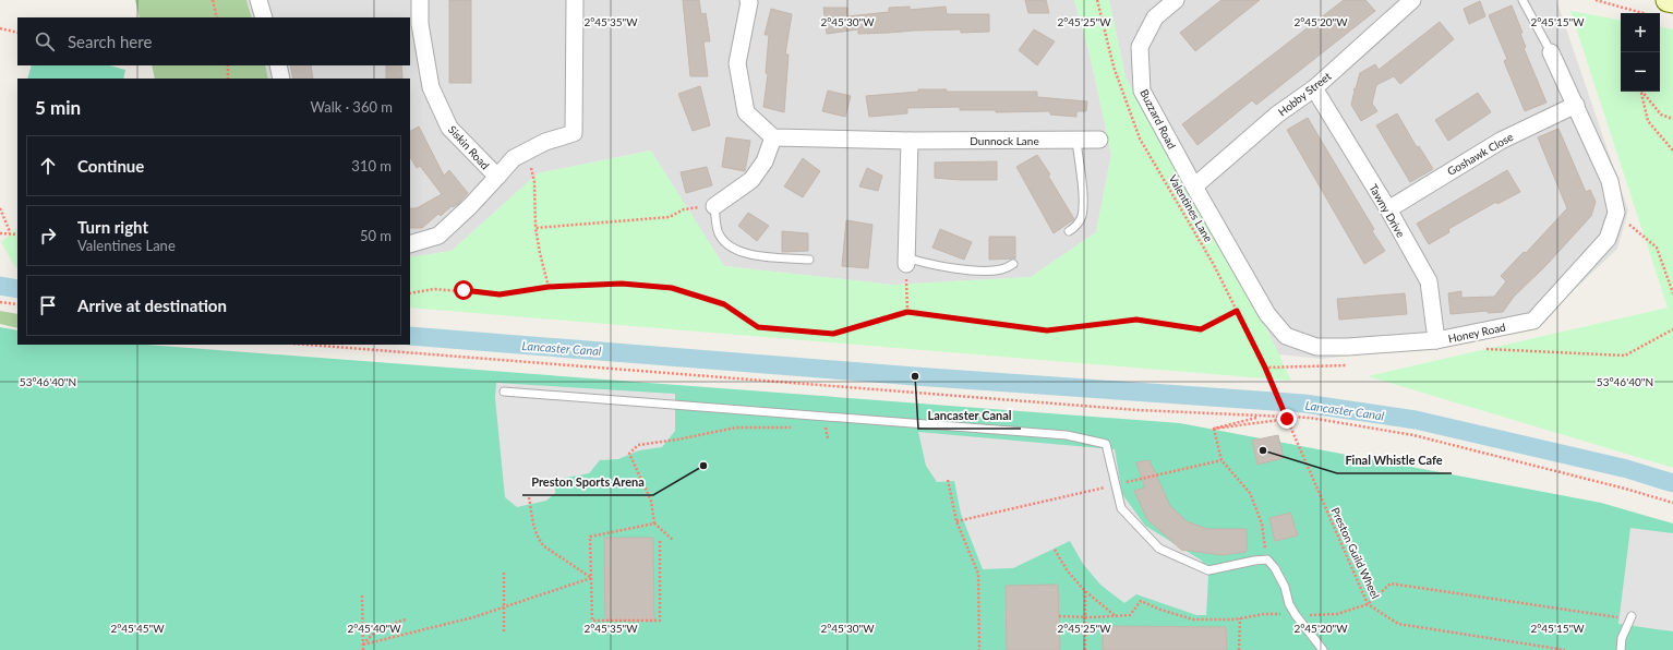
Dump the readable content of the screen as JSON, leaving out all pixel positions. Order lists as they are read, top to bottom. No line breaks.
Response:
{"streets":{"street":["Hobby Street","Buzzard Road","Dunnock Lane","Siskin Road","Goshawk Close","Tawny Drive","Honey Road"],"path":["Valentines Lane","Preston Guild Wheel"]},"crossings":[["Hobby Street","Buzzard Road"],["Hobby Street","Tawny Drive"],["Hobby Street","Honey Road"],["Buzzard Road","Honey Road"],["Goshawk Close","Tawny Drive"],["Valentines Lane","Preston Guild Wheel"],["Tawny Drive","Honey Road"]],"water":["Lancaster Canal"],"places":["Lancaster Canal","Final Whistle Cafe","Preston Sports Arena"],"page":{"map_buttons":["+","−"],"search":"Search here","heading":["5 min","Walk · 360 m"],"list":[["Continue","310 m"],["Turn right","Valentines Lane","50 m"],"Arrive at destination"]},"coordinates":["2°45'35\"W","2°45'30\"W","2°45'25\"W","2°45'20\"W","2°45'15\"W","53°46'40\"N","2°45'45\"W","2°45'40\"W"]}
